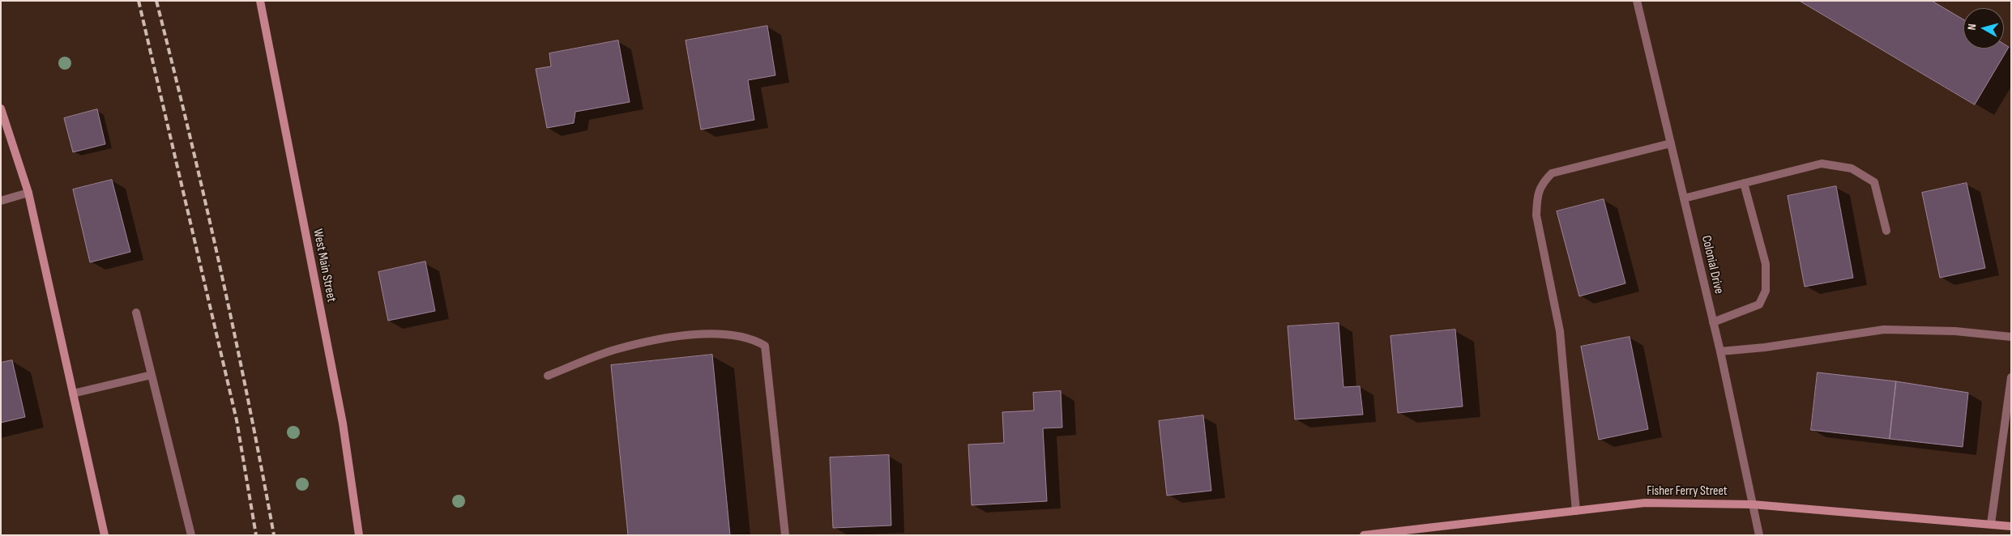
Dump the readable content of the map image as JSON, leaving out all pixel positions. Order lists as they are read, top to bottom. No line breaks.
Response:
{"streets":{"street":["Colonial Drive","West Main Street","Fisher Ferry Street"]},"crossings":[["Colonial Drive","Fisher Ferry Street"]],"north":"left"}
